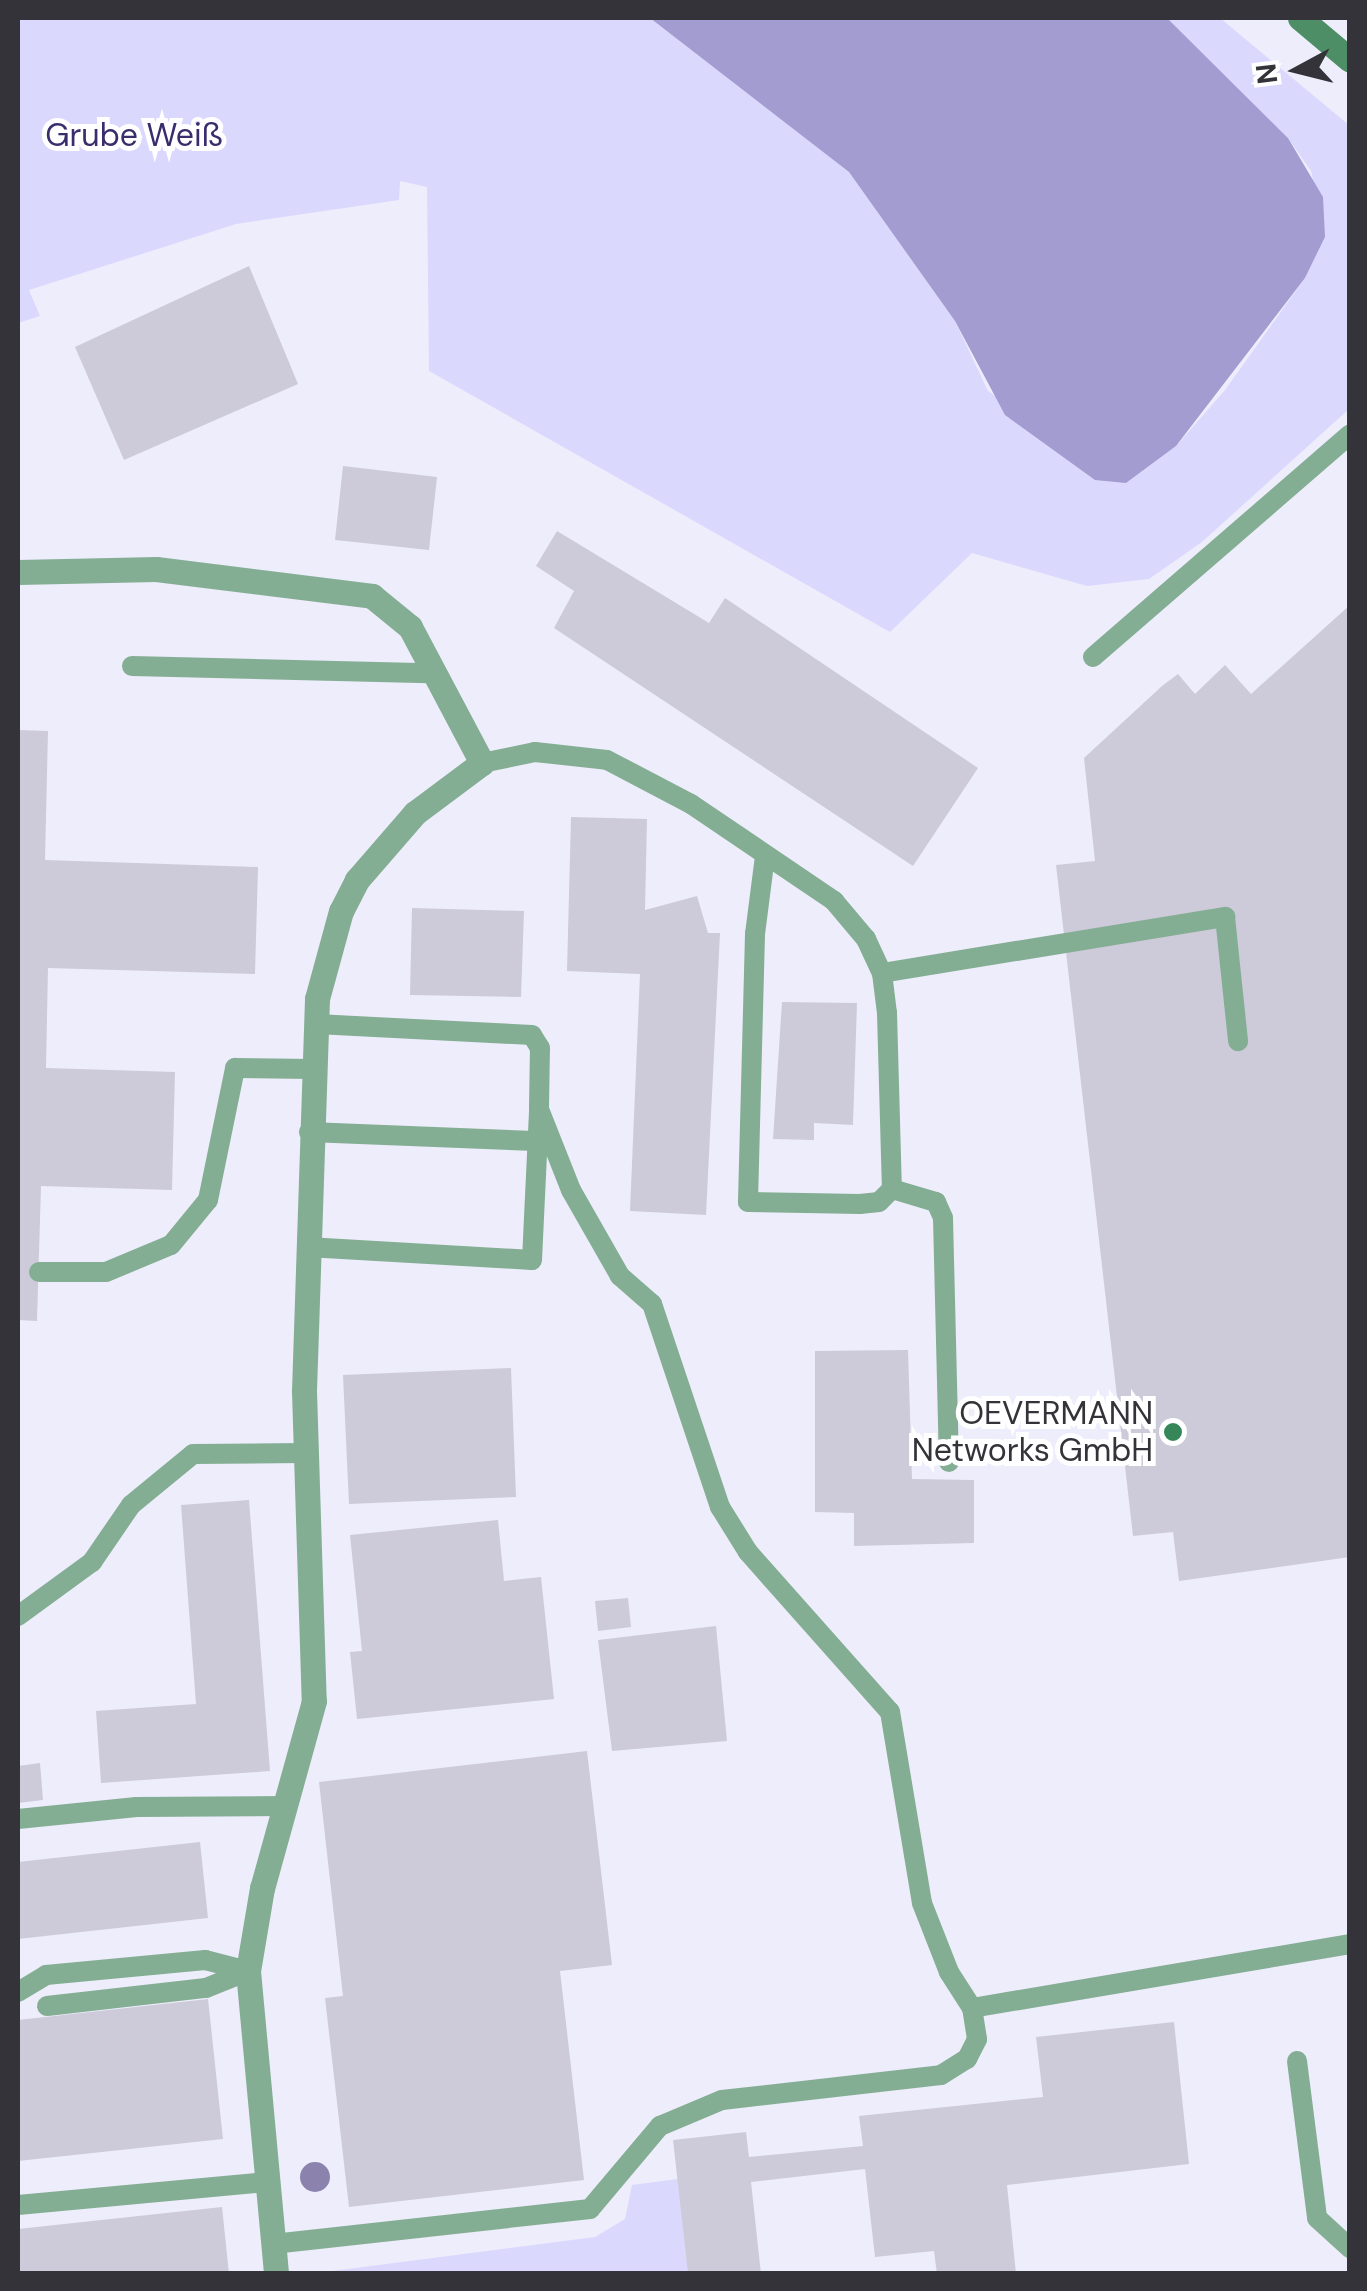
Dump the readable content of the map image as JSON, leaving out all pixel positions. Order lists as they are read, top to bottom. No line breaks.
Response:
{"parks":["Grube Weiß"],"places":["OEVERMANN Networks GmbH"],"north":"left"}
